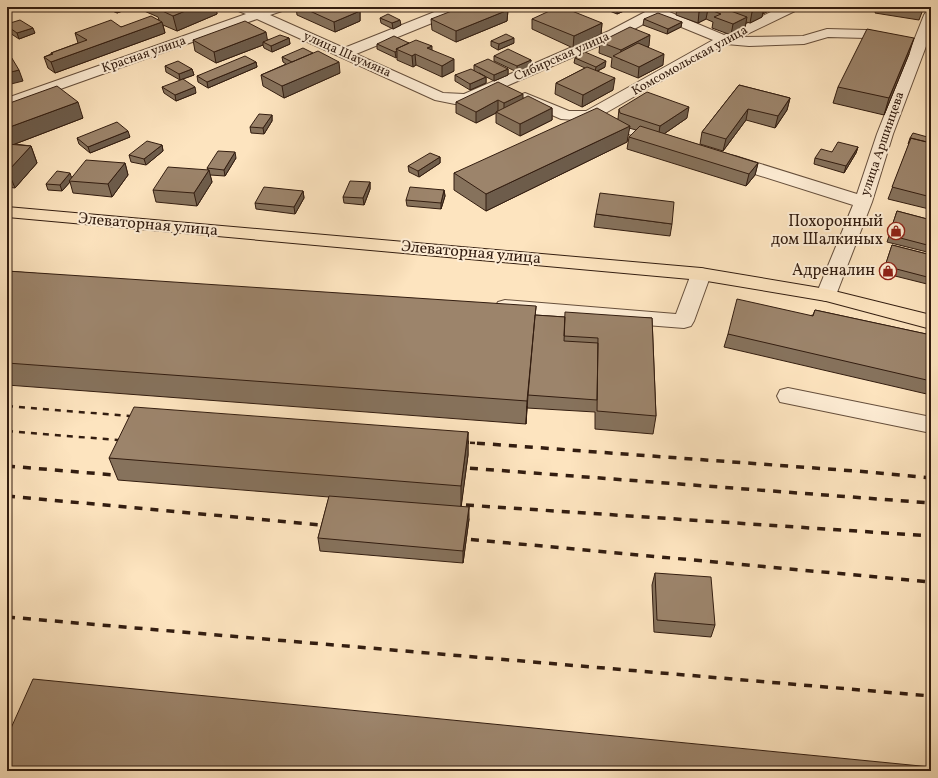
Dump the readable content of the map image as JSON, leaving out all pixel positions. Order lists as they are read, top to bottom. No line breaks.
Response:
{"streets":{"main road":["Элеваторная улица"],"street":["Красная улица","улица Шаумяна","Сибирская улица","Комсомольская улица","улица Аршинцева"]},"crossings":[["Красная улица","улица Шаумяна"],["улица Шаумяна","Сибирская улица"],["улица Аршинцева","Элеваторная улица"]],"places":{"shop":["Похоронный дом Шалкиных","Адреналин"]}}
